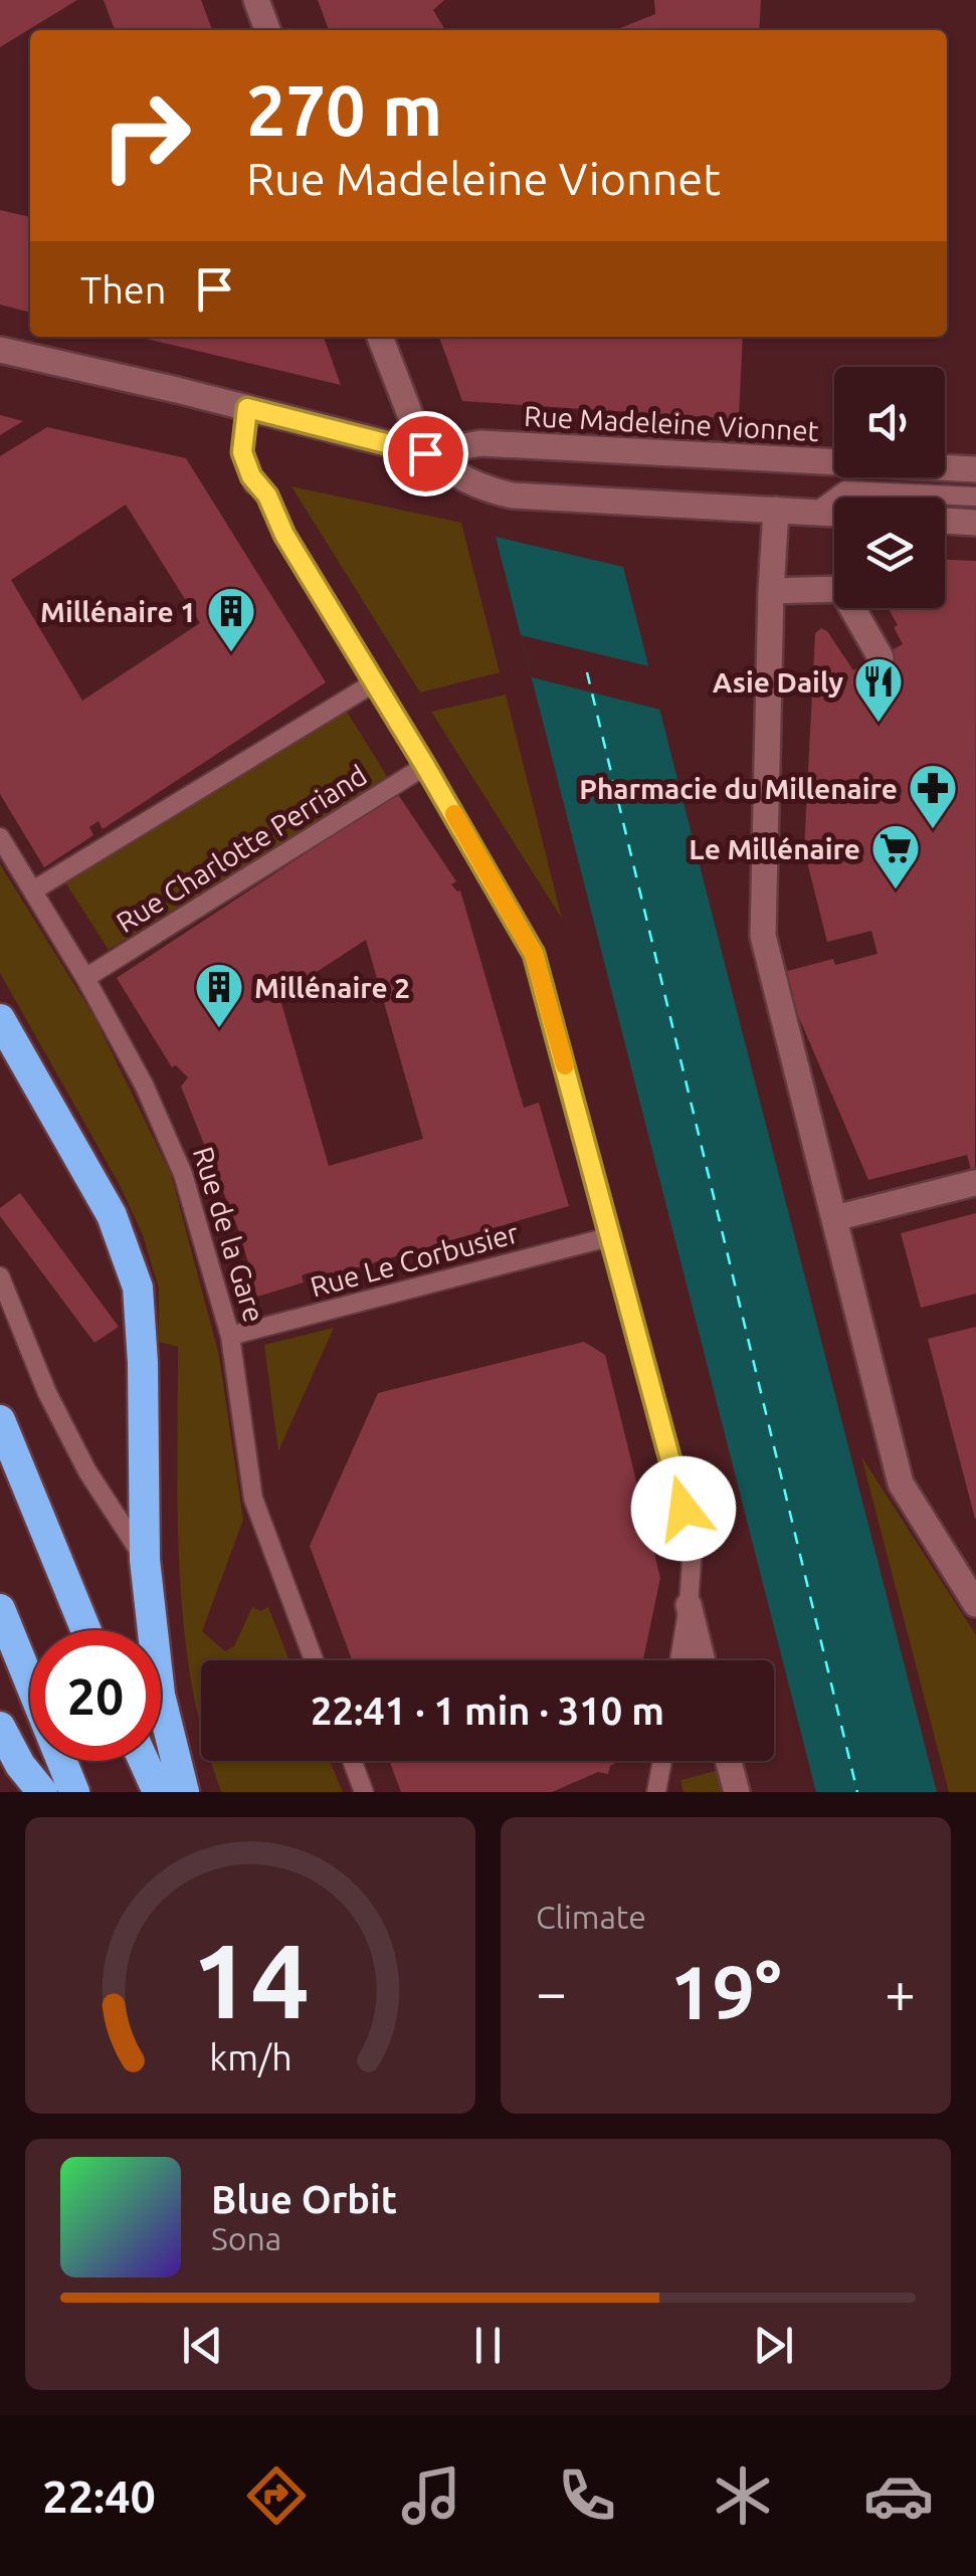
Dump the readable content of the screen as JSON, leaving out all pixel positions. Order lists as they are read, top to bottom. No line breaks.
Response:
{"streets":{"street":["Rue Madeleine Vionnet"],"lane":["Rue Charlotte Perriand","Rue de la Gare","Rue Le Corbusier"]},"crossings":[["Rue Charlotte Perriand","Rue de la Gare"],["Rue de la Gare","Rue Le Corbusier"]],"places":{"building":["Millénaire 1","Millénaire 2"],"restaurant":["Asie Daily"],"pharmacy":["Pharmacie du Millenaire"],"supermarket":["Le Millénaire"]},"page":{"turn":["270 m","Rue Madeleine Vionnet"],"then":"Then","limit":"20","trip":"22:41 · 1 min · 310 m","tile":"Climate","heat":["−","19°","+"],"song":["Blue Orbit","Sona"],"tabs":"22:40","gauge":["14","km/h"]}}
